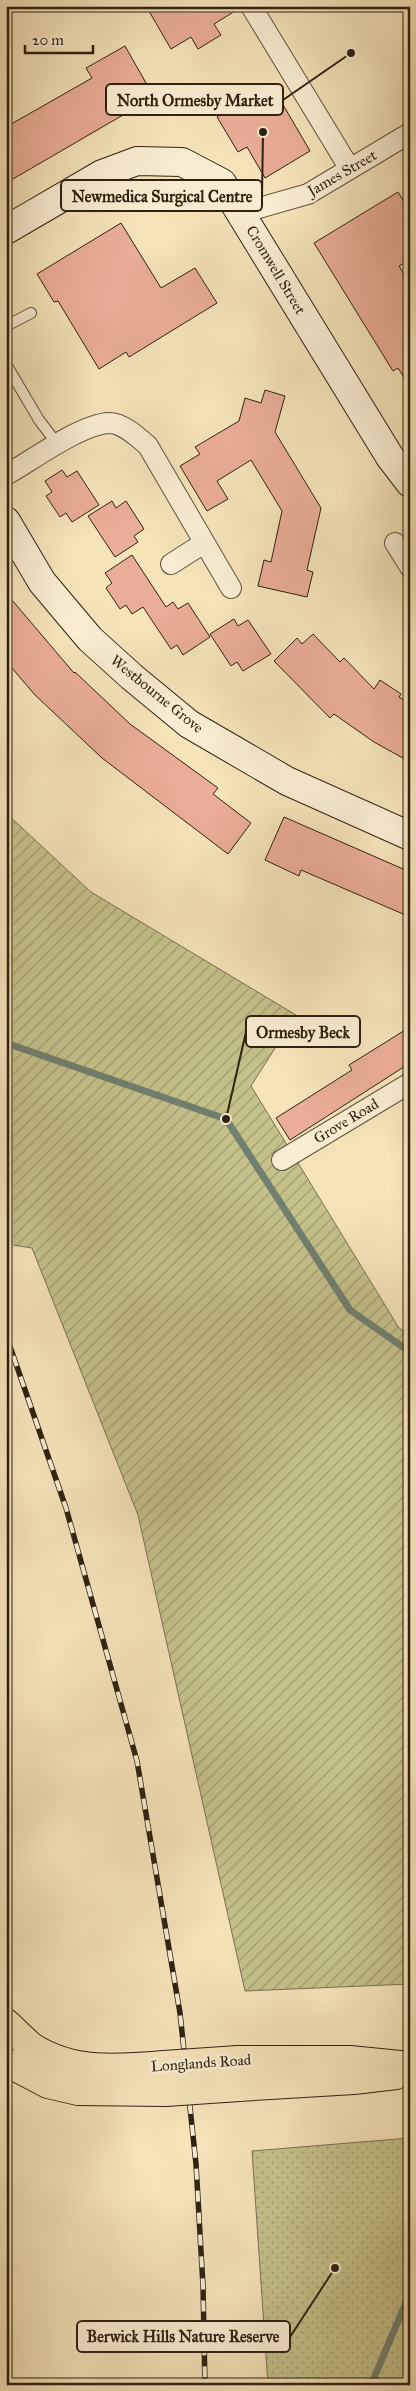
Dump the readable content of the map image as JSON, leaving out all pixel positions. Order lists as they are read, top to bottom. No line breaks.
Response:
{"streets":{"main road":["Longlands Road"],"street":["James Street","Cromwell Street","Westbourne Grove","Grove Road"]},"crossings":[["James Street","Cromwell Street"]],"places":["North Ormesby Market","Newmedica Surgical Centre","Ormesby Beck","Berwick Hills Nature Reserve"],"scale_bar":"20 m"}
